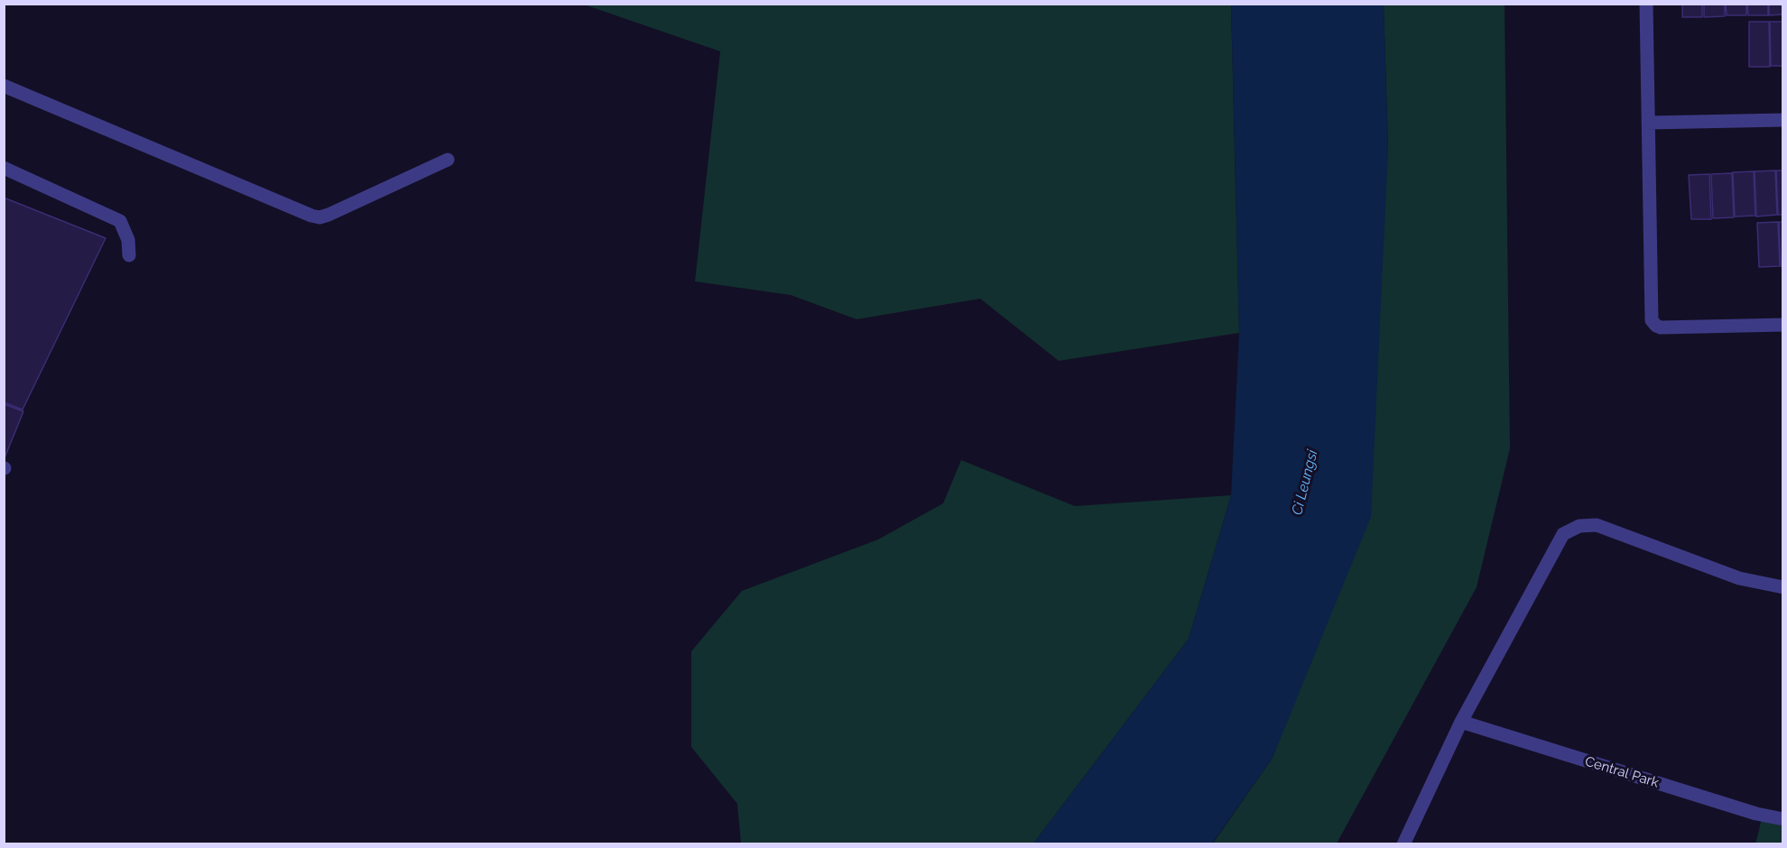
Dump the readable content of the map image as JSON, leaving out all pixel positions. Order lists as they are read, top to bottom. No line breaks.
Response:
{"streets":{"street":["Central Park"]},"water":["Ci Leungsi"]}
